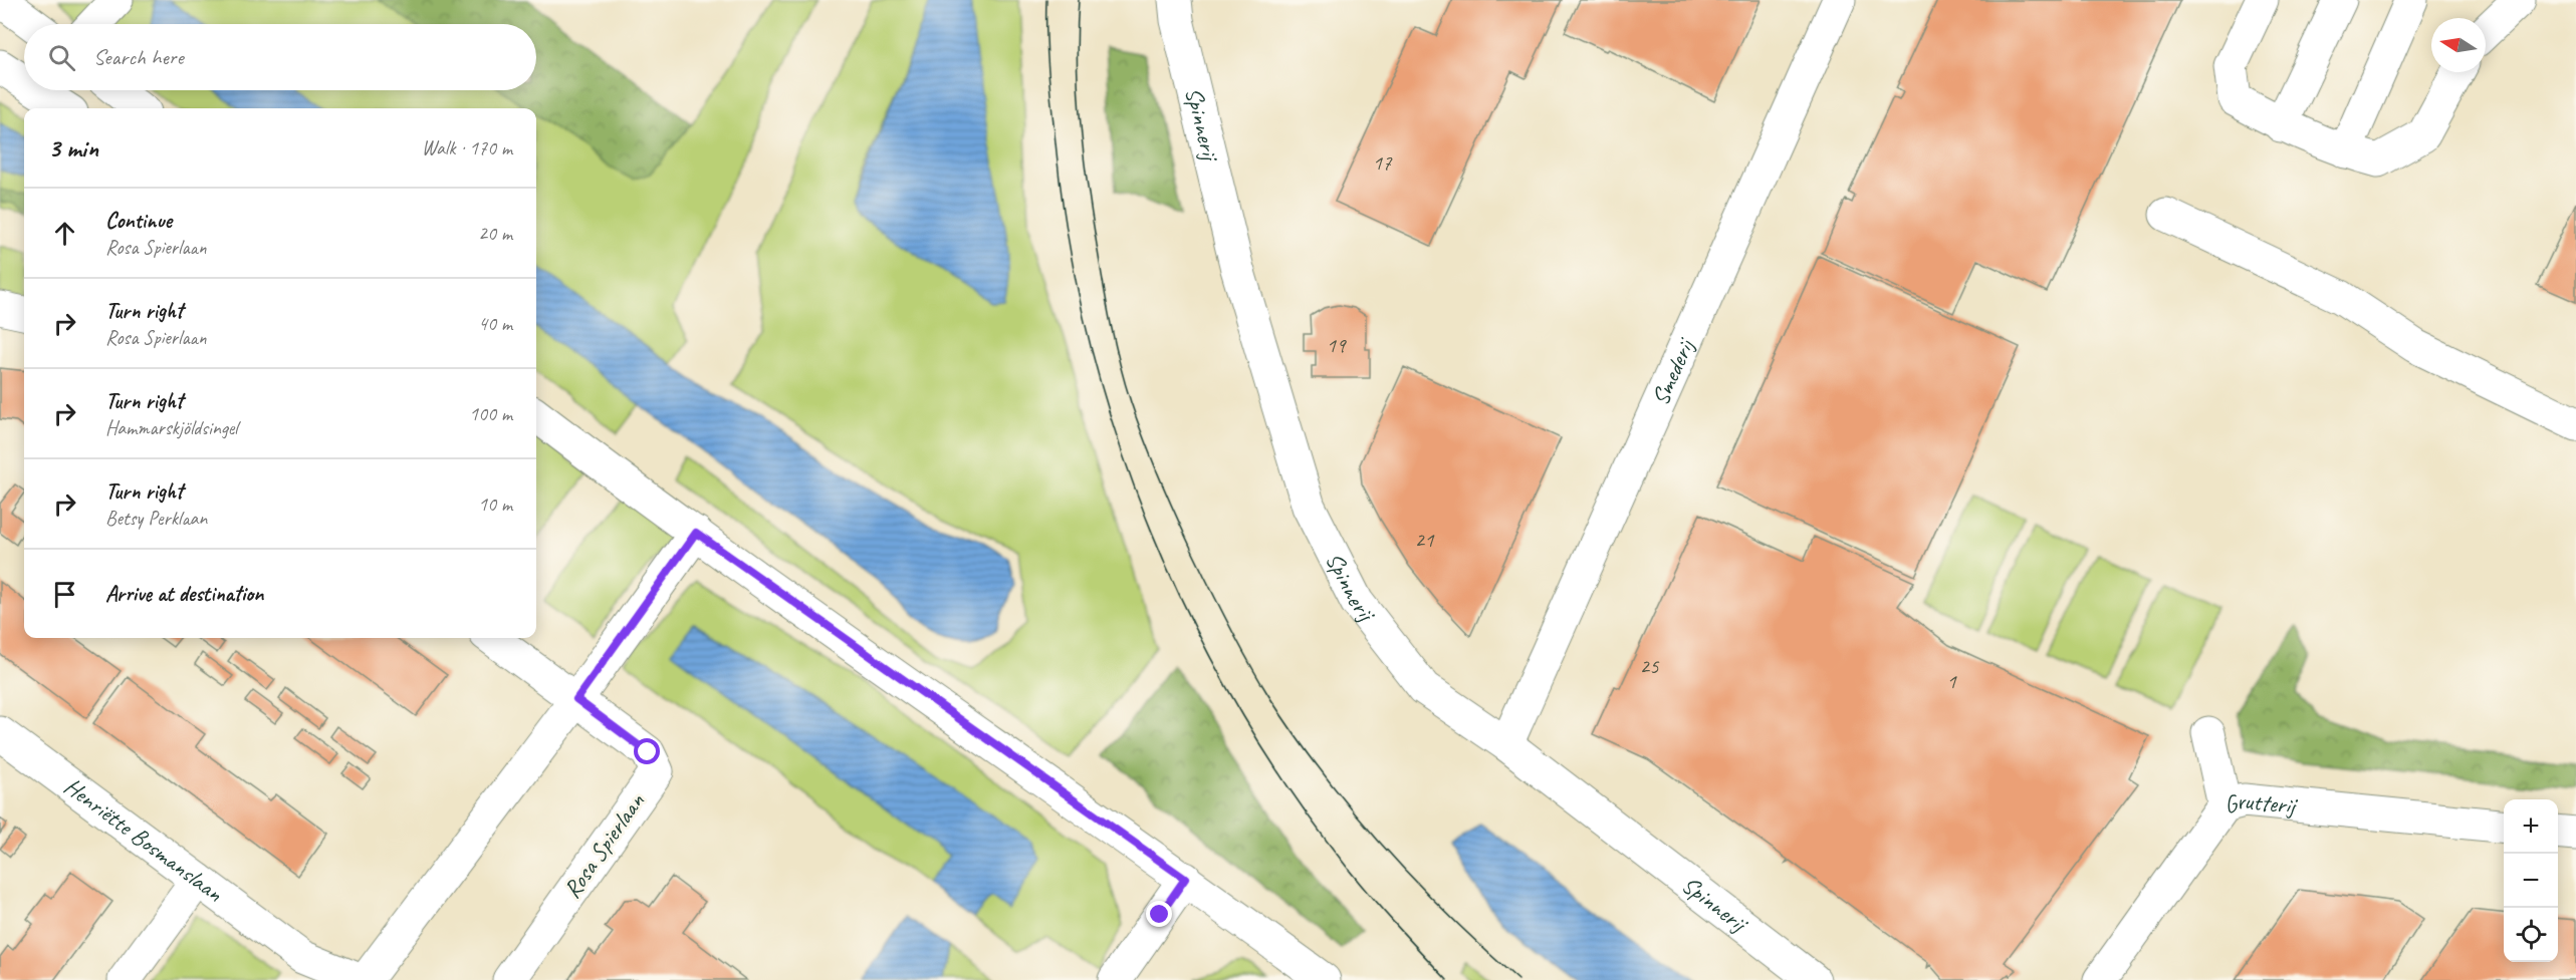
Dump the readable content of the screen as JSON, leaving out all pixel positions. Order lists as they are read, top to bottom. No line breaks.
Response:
{"streets":{"street":["Spinnerij","Smederij","Grutterij","Henriëtte Bosmanslaan","Rosa Spierlaan"]},"crossings":[["Spinnerij","Smederij"]],"house_numbers":["17","19","21","25","1"],"north":"left","page":{"search":"Search here","heading":["3 min","Walk · 170 m"],"list":[["Continue","Rosa Spierlaan","20 m"],["Turn right","Rosa Spierlaan","40 m"],["Turn right","Hammarskjöldsingel","100 m"],["Turn right","Betsy Perklaan","10 m"],"Arrive at destination"],"map_buttons":["+","−"]}}
